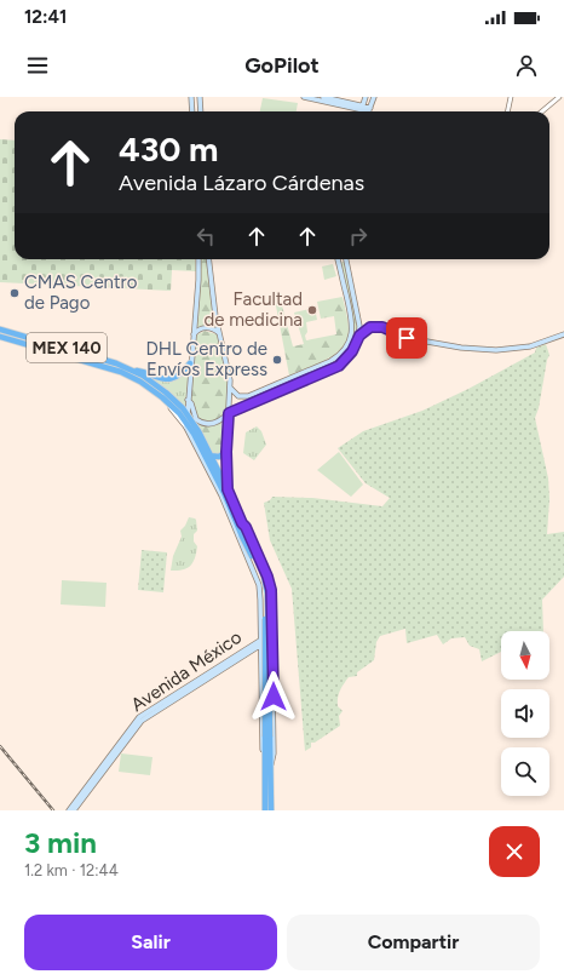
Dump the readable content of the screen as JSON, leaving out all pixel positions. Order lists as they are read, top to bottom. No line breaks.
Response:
{"streets":{"highway":["MEX 140"],"main road":["Avenida México"]},"places":["CMAS Centro de Pago","Facultad de medicina","DHL Centro de Envíos Express"],"north":"bottom","page":{"status":"12:41","header":"GoPilot","turn":["430 m","Avenida Lázaro Cárdenas"],"heading":["3 min","1.2 km · 12:44"],"buttons":["Salir","Compartir"]}}
